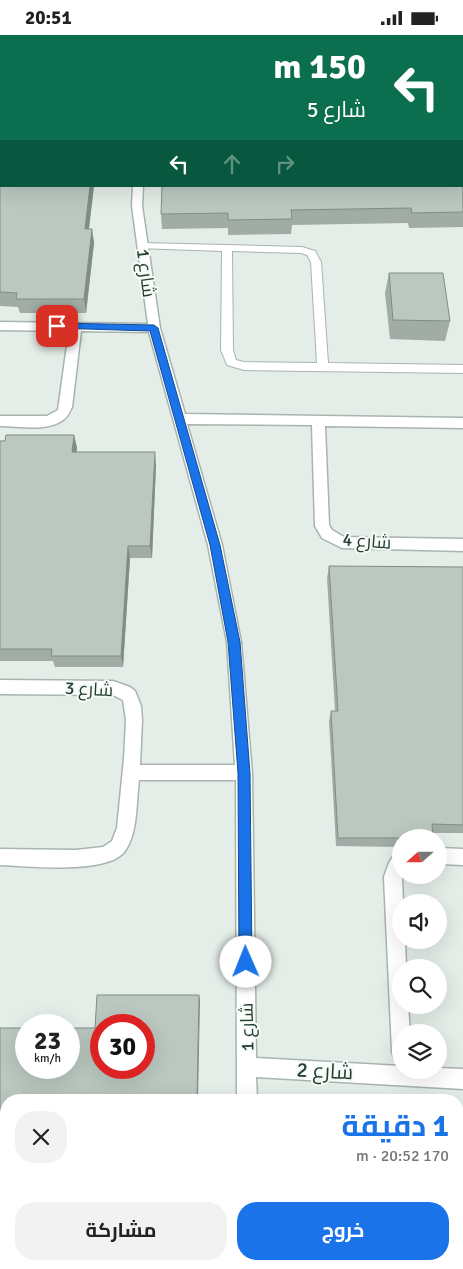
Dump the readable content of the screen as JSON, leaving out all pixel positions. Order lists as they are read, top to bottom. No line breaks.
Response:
{"streets":{"street":["شارع 1","شارع 4","شارع 3","شارع 2"]},"crossings":[["شارع 1","شارع 2"]],"north":"left","page":{"status":"20:51","turn":["150 m","شارع 5"],"speed":"23 km/h","limit":"30","heading":["1 دقيقة","170 m · 20:52"],"buttons":["خروج","مشاركة"]}}
